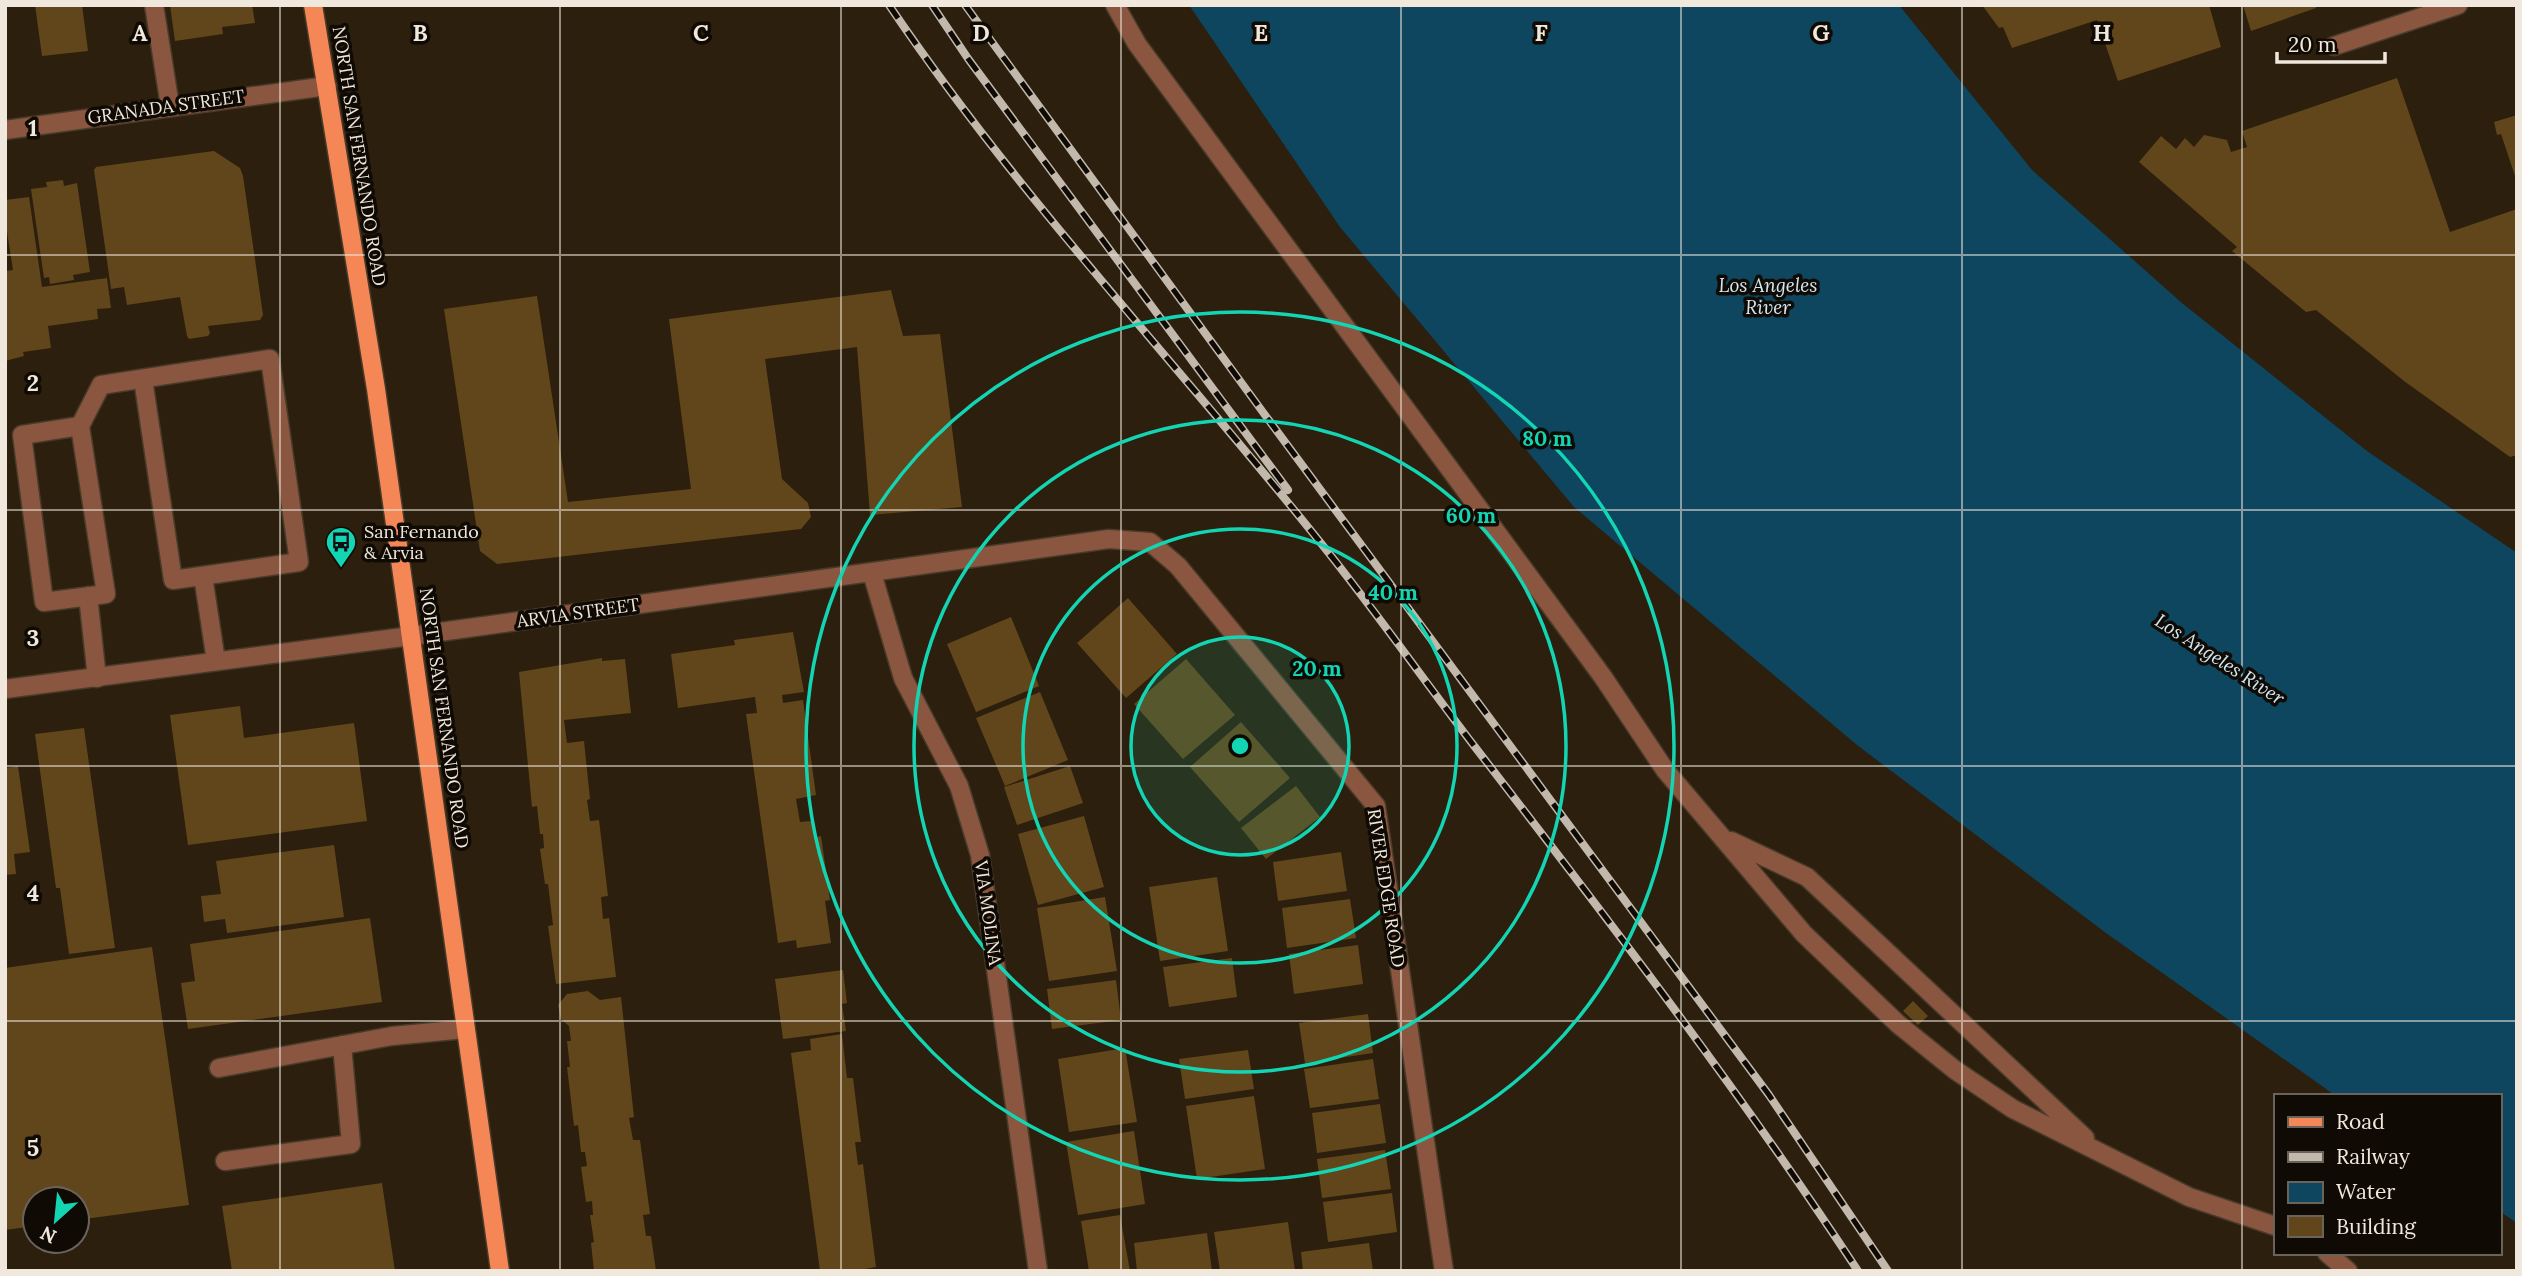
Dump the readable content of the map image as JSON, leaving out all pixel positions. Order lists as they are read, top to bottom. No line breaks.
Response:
{"streets":{"main road":["NORTH SAN FERNANDO ROAD"],"street":["GRANADA STREET","ARVIA STREET","RIVER EDGE ROAD","VIA MOLINA"]},"crossings":[["GRANADA STREET","NORTH SAN FERNANDO ROAD"],["NORTH SAN FERNANDO ROAD","ARVIA STREET"],["ARVIA STREET","RIVER EDGE ROAD"],["ARVIA STREET","VIA MOLINA"]],"water":["Los Angeles River"],"places":{"bus stop":["San Fernando & Arvia"]},"legend":["Road","Railway","Water","Building"],"scale_bar":"20 m","north":"bottom left","grid":{"columns":["A","B","C","D","E","F","G","H"],"rows":["1","2","3","4","5"]},"rings":["80 m","60 m","40 m","20 m"]}
